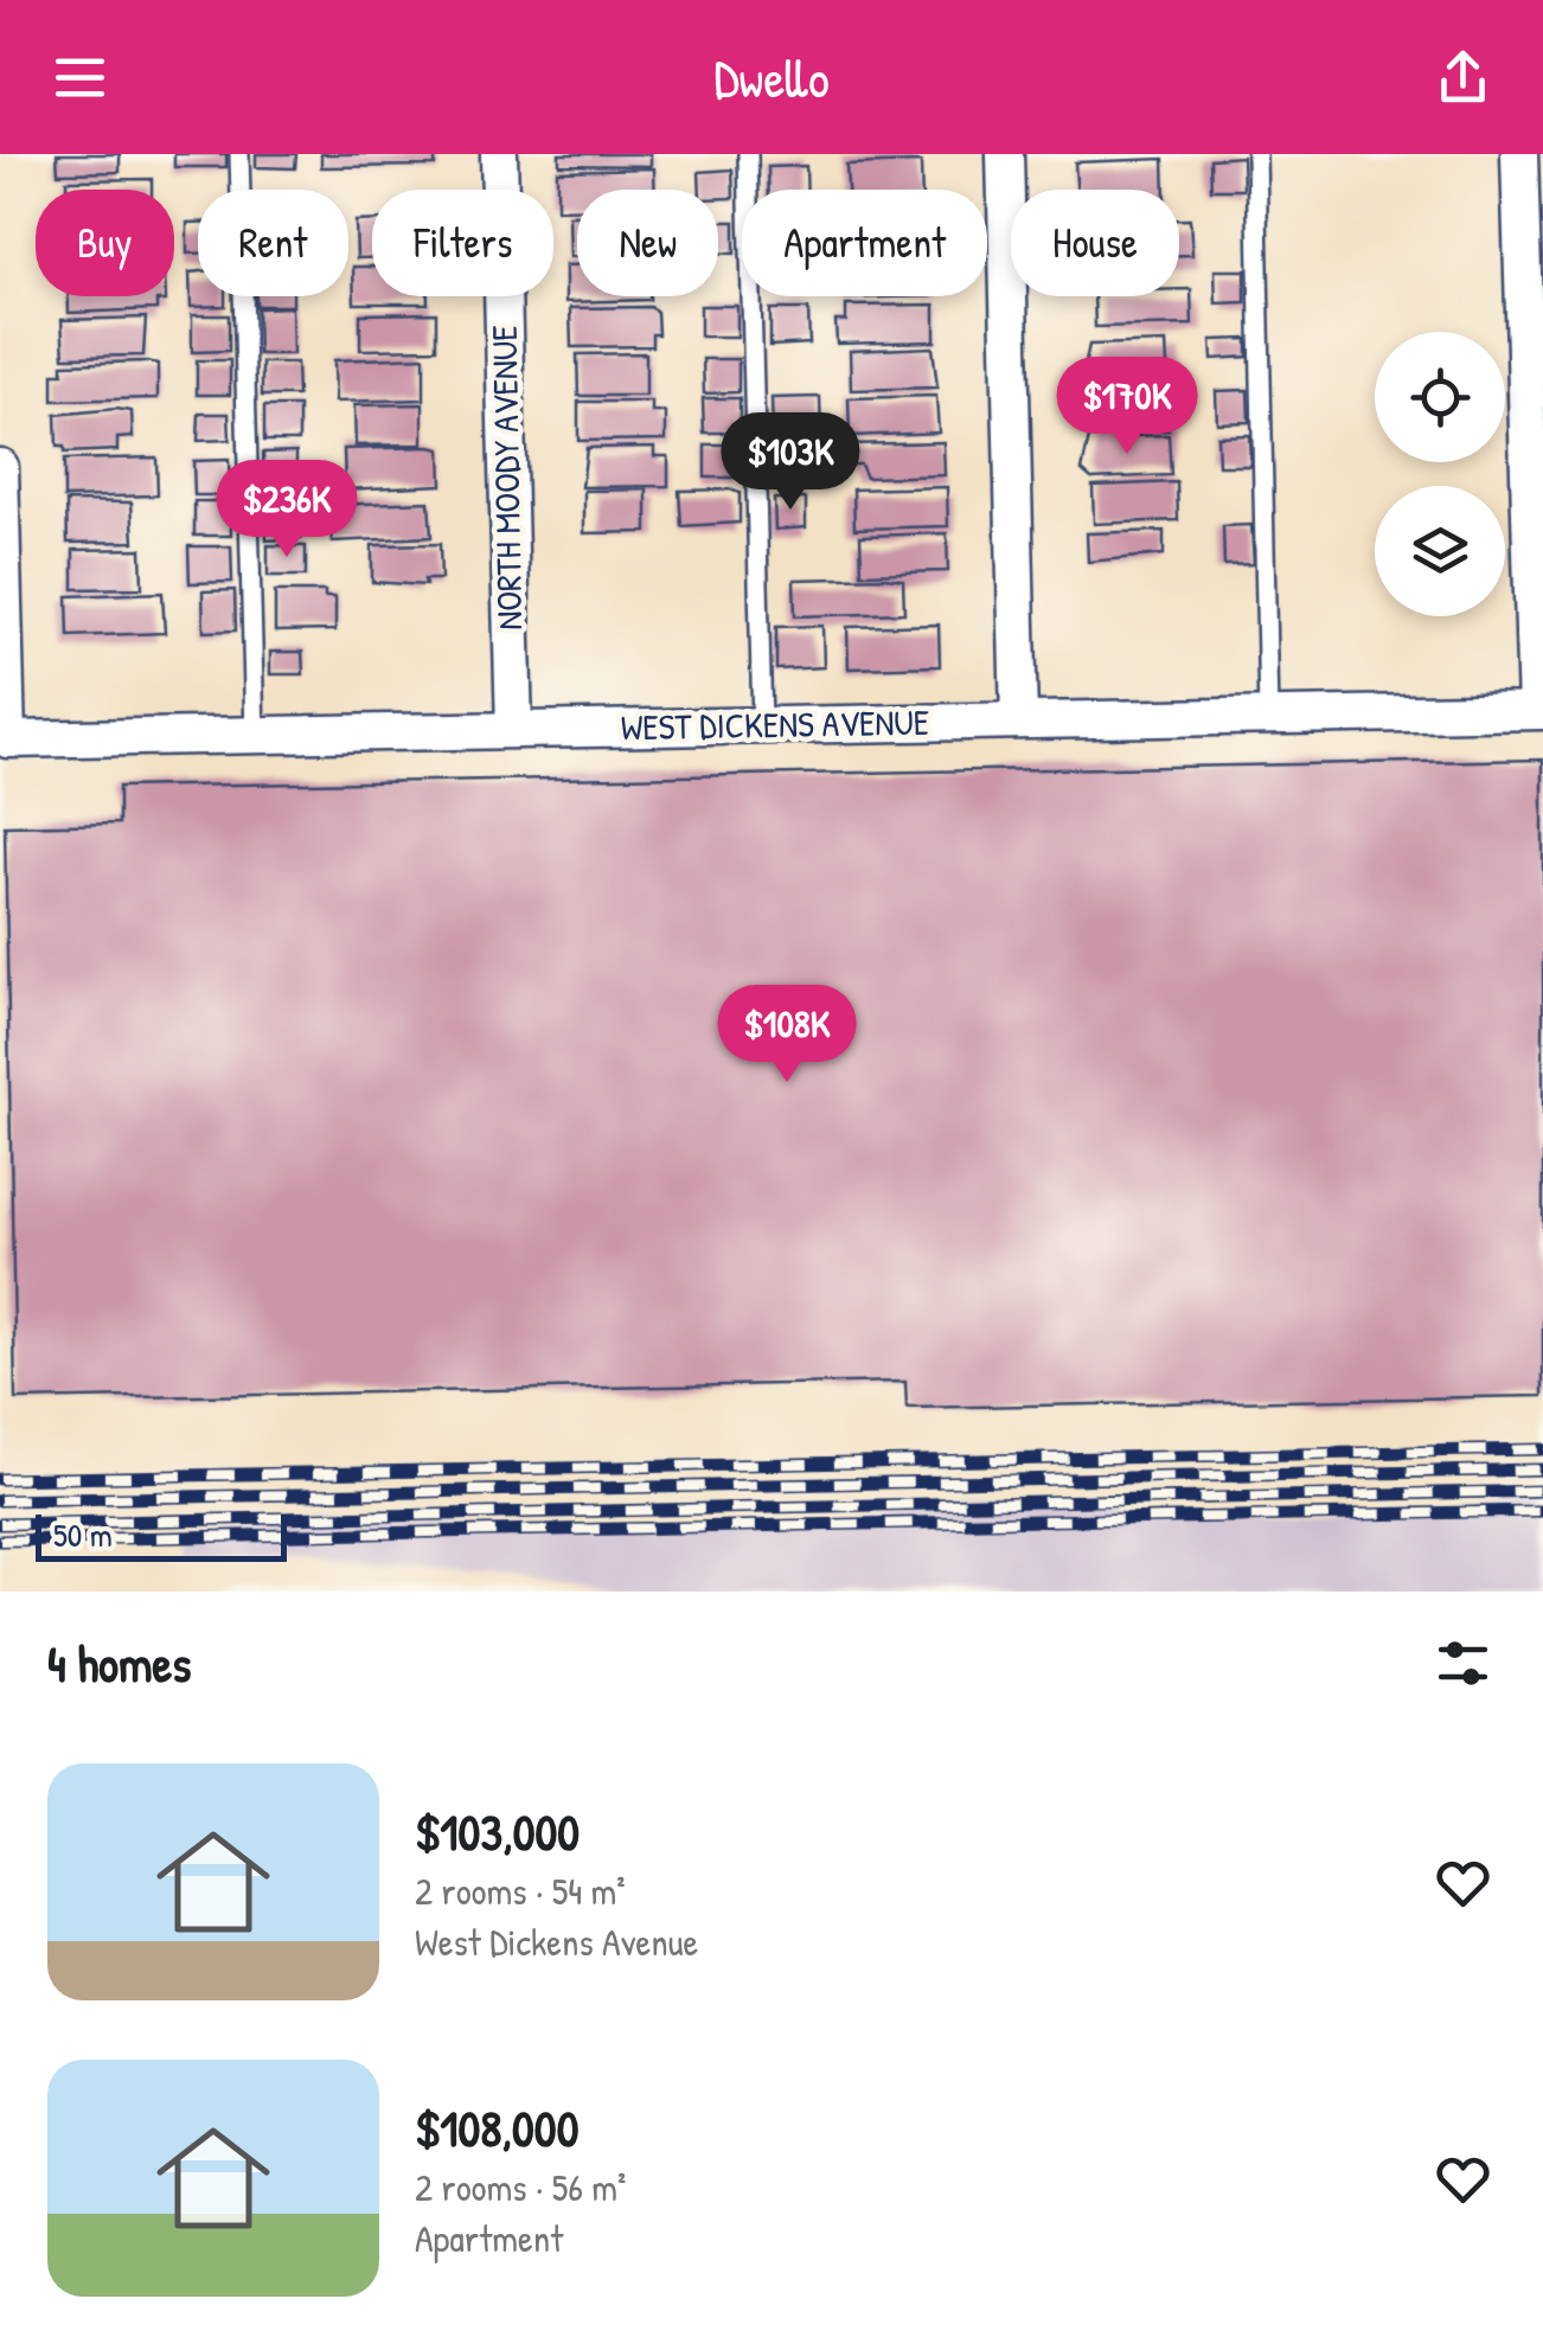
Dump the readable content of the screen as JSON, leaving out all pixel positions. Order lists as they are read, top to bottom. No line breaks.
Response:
{"streets":{"street":["NORTH MOODY AVENUE","WEST DICKENS AVENUE"]},"crossings":[["NORTH MOODY AVENUE","WEST DICKENS AVENUE"]],"scale_bar":"50 m","page":{"header":"Dwello","chip":["Buy","Rent","Filters","New","Apartment","House"],"price":["$170K","$103K","$236K","$108K"],"scale":"50 m","heading":"4 homes","list":[{"name":"$103,000","note":"2 rooms · 54 m² · West Dickens Avenue"},{"name":"$108,000","note":"2 rooms · 56 m² · Apartment"}]}}
